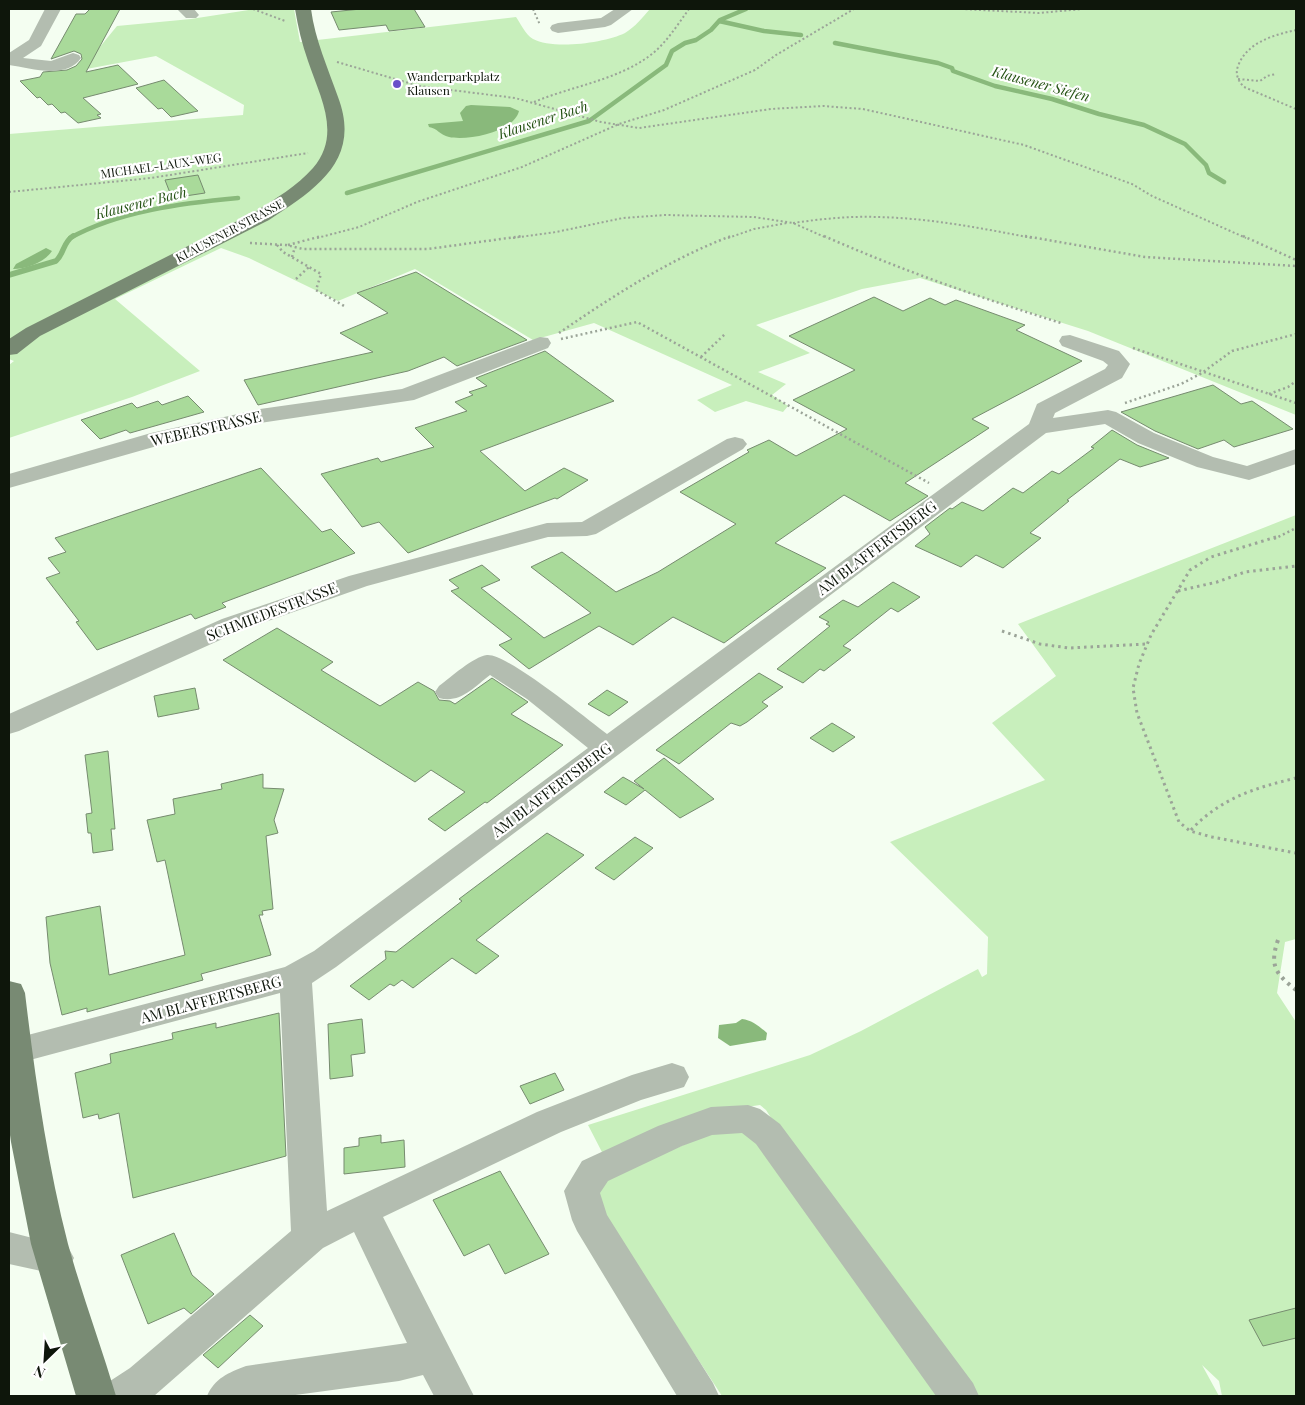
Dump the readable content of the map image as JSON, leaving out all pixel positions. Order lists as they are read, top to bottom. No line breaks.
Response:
{"streets":{"main road":["KLAUSENER STRASSE"],"street":["WEBERSTRASSE","AM BLAFFERTSBERG","SCHMIEDESTRASSE"],"path":["MICHAEL-LAUX-WEG"]},"water":["Klausener Siefen","Klausener Bach"],"places":["Wanderparkplatz Klausen"],"north":"bottom left"}
